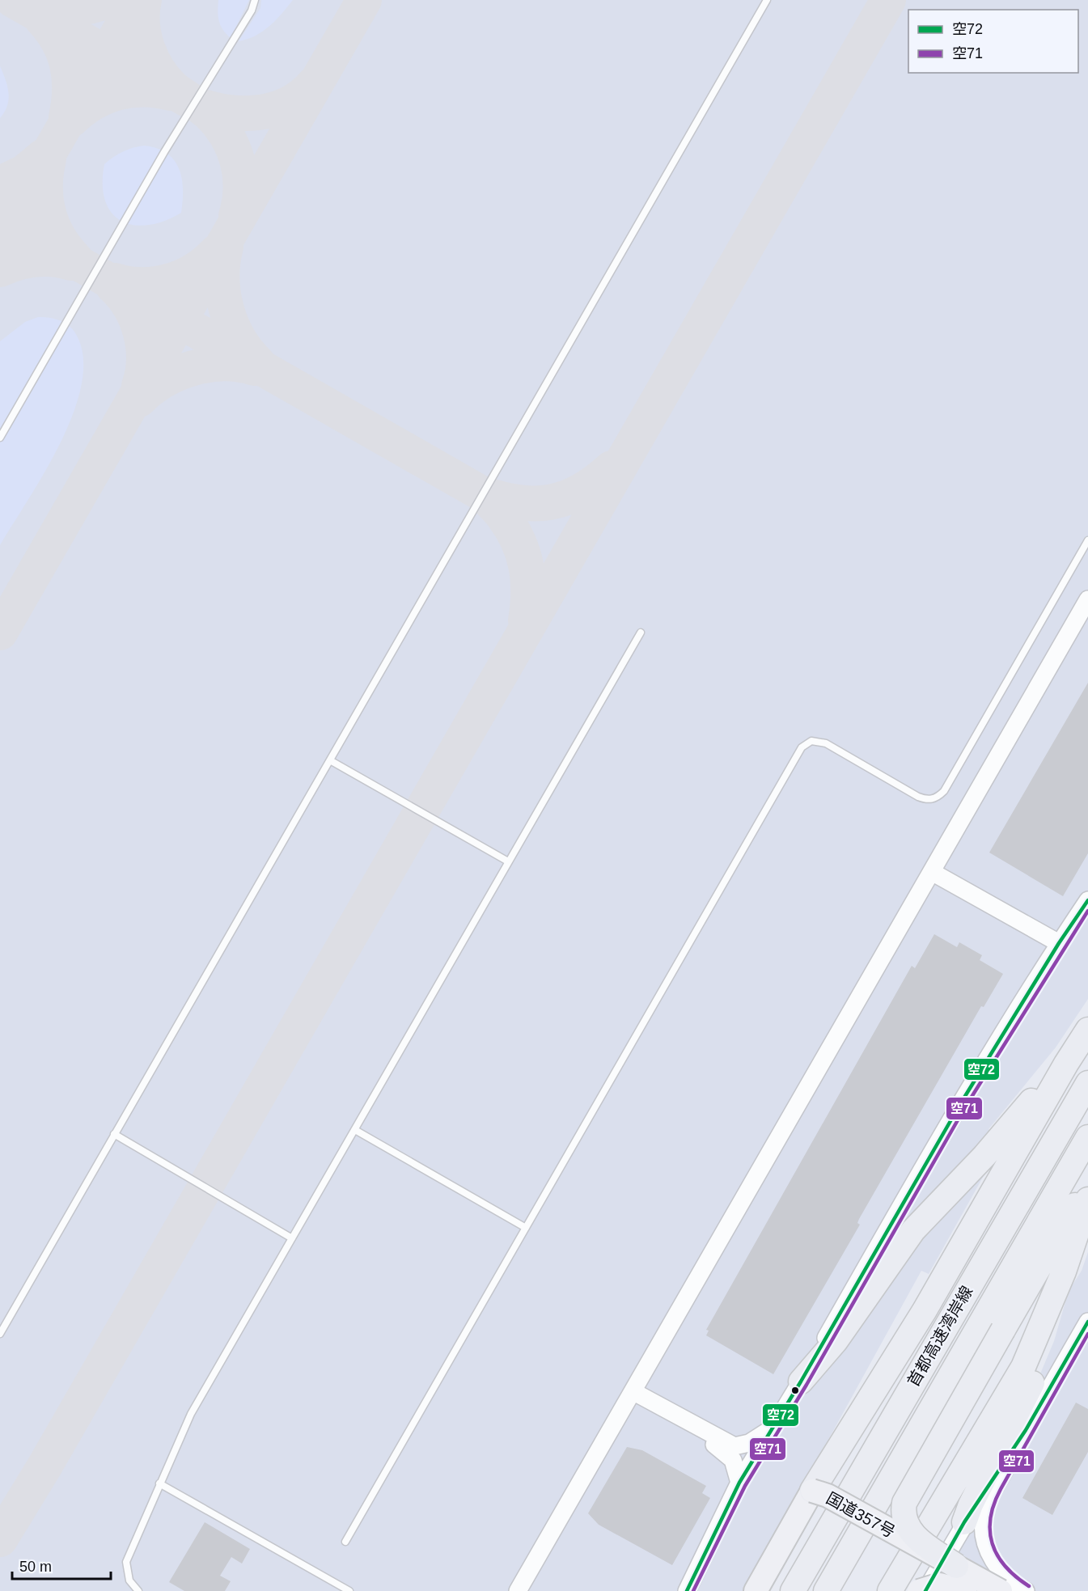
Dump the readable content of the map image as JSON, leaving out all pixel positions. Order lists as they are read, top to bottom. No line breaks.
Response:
{"streets":{"highway":["首都高速湾岸線","国道357号"]},"lines":["transit line 空72","transit line 空71"],"legend":["空72","空71"],"scale_bar":"50 m"}
